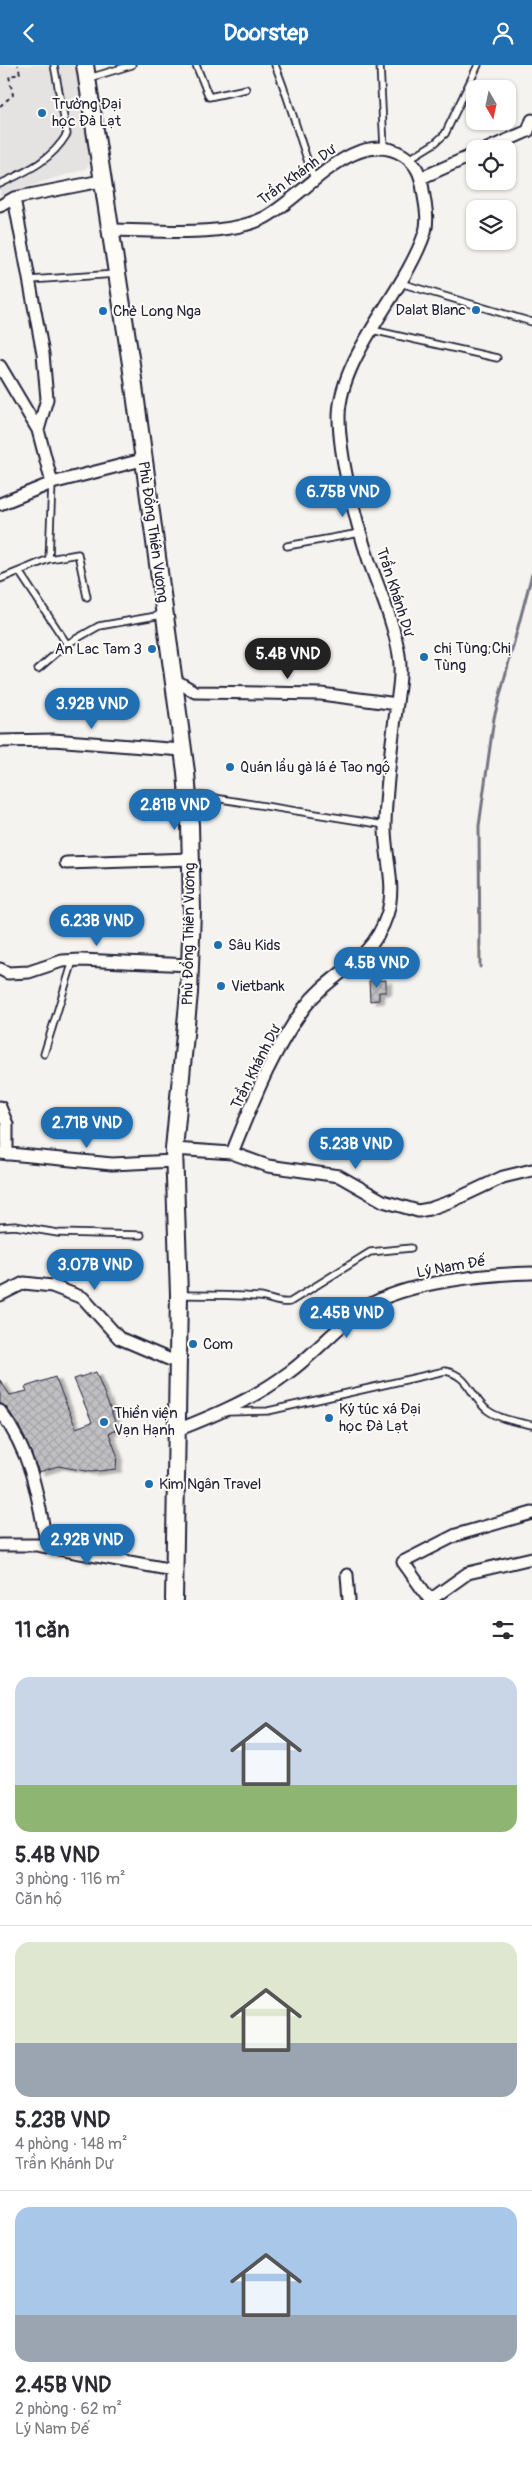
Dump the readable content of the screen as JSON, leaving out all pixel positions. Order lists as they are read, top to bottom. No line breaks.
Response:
{"streets":{"main road":["Phù Đổng Thiên Vương"],"street":["Trần Khánh Dư","Lý Nam Đế"]},"crossings":[["Trần Khánh Dư","Phù Đổng Thiên Vương"],["Phù Đổng Thiên Vương","Lý Nam Đế"]],"places":["Trường Đại học Đà Lạt","Dalat Blanc","Chè Long Nga","An Lac Tam 3","chị Tùng;Chị Tùng","Quán lẩu gà lá é Tao ngộ","Sâu Kids","Vietbank","Com","Ký túc xá Đại học Đà Lạt","Thiền viện Vạn Hạnh","Kim Ngân Travel"],"north":"bottom","page":{"header":"Doorstep","price":["6.75B VND","5.4B VND","3.92B VND","2.81B VND","6.23B VND","4.5B VND","2.71B VND","5.23B VND","3.07B VND","2.45B VND","2.92B VND"],"heading":"11 căn","list":[{"name":"5.4B VND","note":"3 phòng · 116 m² · Căn hộ"},{"name":"5.23B VND","note":"4 phòng · 148 m² · Trần Khánh Dư"},{"name":"2.45B VND","note":"2 phòng · 62 m² · Lý Nam Đế"}]}}
